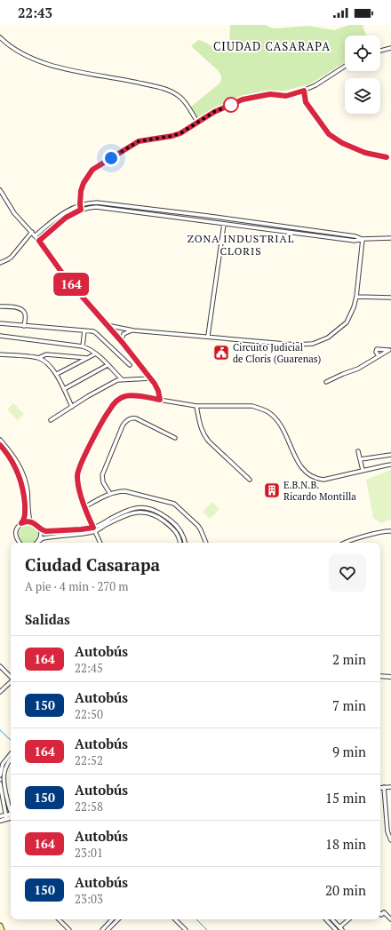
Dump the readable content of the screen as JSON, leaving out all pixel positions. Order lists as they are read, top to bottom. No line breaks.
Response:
{"districts":["CIUDAD CASARAPA","ZONA INDUSTRIAL CLORIS"],"places":{"public building":["Circuito Judicial de Cloris (Guarenas)"],"building":["E.B.N.B. Ricardo Montilla"]},"lines":["bus line 164"],"page":{"status":"22:43","on_map":"164","heading":[["Ciudad Casarapa","A pie · 4 min · 270 m"],"Salidas"],"list":[{"mark":"164","name":"Autobús","note":"22:45","value":"2 min"},{"mark":"150","name":"Autobús","note":"22:50","value":"7 min"},{"mark":"164","name":"Autobús","note":"22:52","value":"9 min"},{"mark":"150","name":"Autobús","note":"22:58","value":"15 min"},{"mark":"164","name":"Autobús","note":"23:01","value":"18 min"},{"mark":"150","name":"Autobús","note":"23:03","value":"20 min"}]}}
